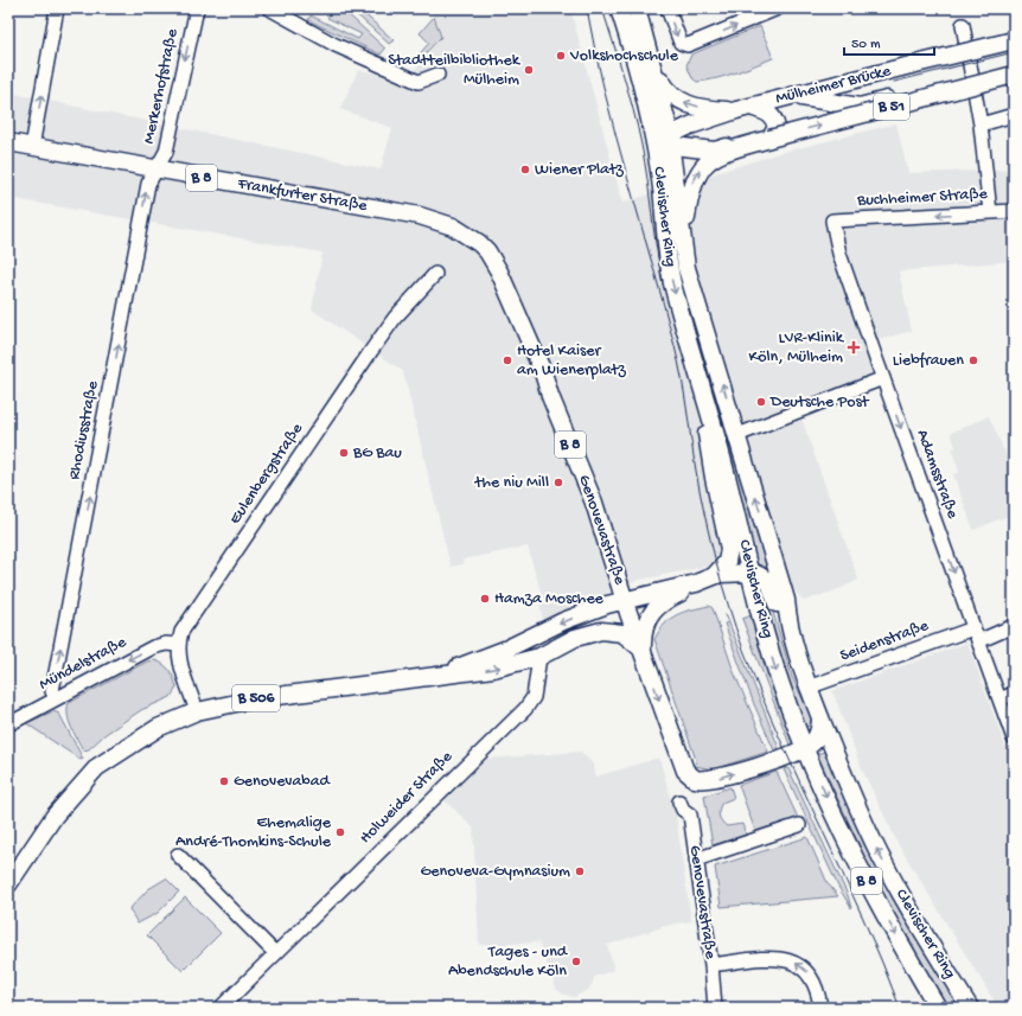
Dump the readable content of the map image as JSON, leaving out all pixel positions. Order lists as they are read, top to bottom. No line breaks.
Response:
{"streets":{"main road":["Mülheimer Brücke","B 51","B 8","Frankfurter Straße","Clevischer Ring","Genovevastraße","B 506"],"street":["Merkerhofstraße","Buchheimer Straße","Rhodiusstraße","Eulenbergstraße","Adamsstraße","Seidenstraße","Mündelstraße","Holweider Straße"]},"crossings":[["Mülheimer Brücke","B 51"],["Merkerhofstraße","Frankfurter Straße"],["Merkerhofstraße","Rhodiusstraße"],["B 51","Clevischer Ring"],["Frankfurter Straße","Rhodiusstraße"],["Frankfurter Straße","Genovevastraße"],["Buchheimer Straße","Adamsstraße"],["Clevischer Ring","Genovevastraße"],["Clevischer Ring","Seidenstraße"],["Rhodiusstraße","Mündelstraße"],["Eulenbergstraße","Mündelstraße"],["Adamsstraße","Seidenstraße"],["Genovevastraße","B 506"],["B 506","Holweider Straße"]],"one_way":["Merkerhofstraße","Buchheimer Straße","Rhodiusstraße","Adamsstraße","Mündelstraße"],"places":{"other":["Volkshochschule","Stadtteilbibliothek Mülheim","Wiener Platz","Hotel Kaiser am Wienerplatz","Liebfrauen","Deutsche Post","BG Bau","the niu Mill","Hamza Moschee","Genovevabad","Ehemalige André-Thomkins-Schule","Genoveva-Gymnasium","Tages - und Abendschule Köln"],"health":["LVR-Klinik Köln, Mülheim"]},"scale_bar":"50 m"}
